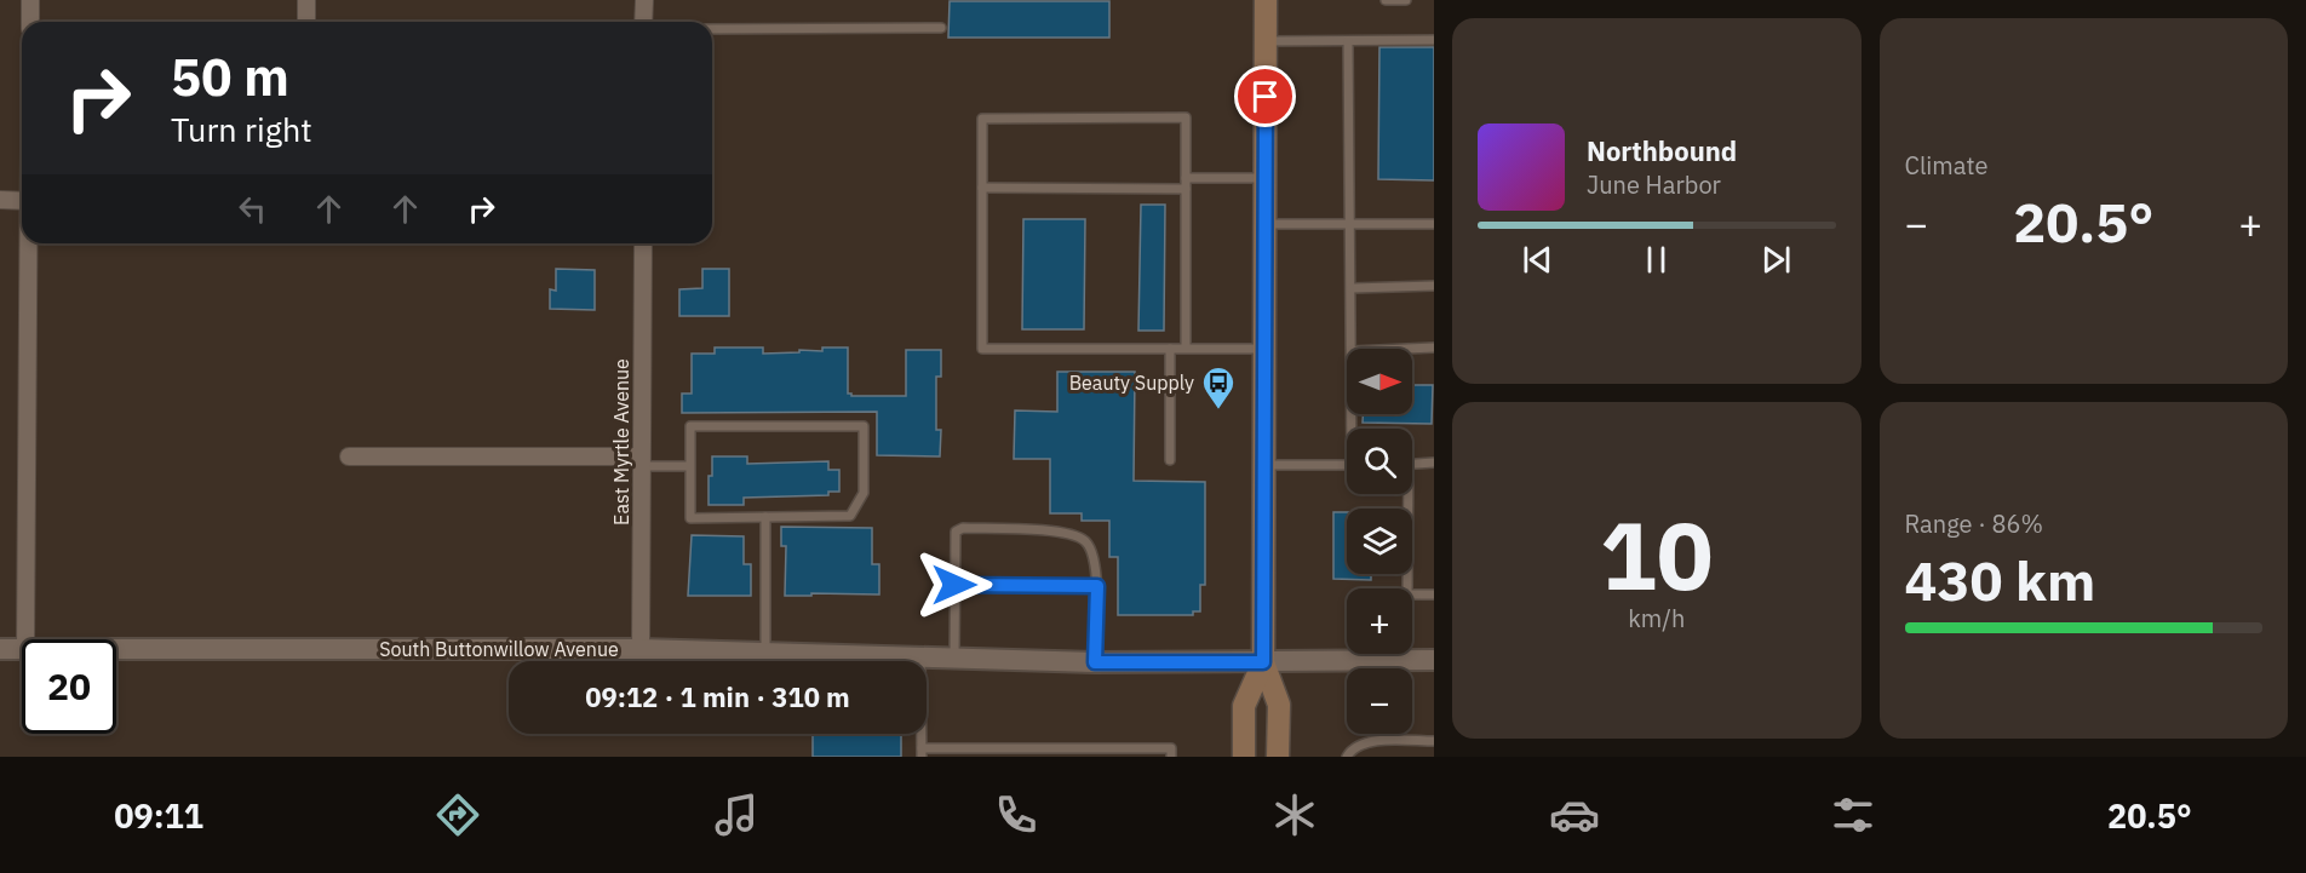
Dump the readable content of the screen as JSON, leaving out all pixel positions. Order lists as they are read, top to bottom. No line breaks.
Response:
{"streets":{"street":["East Myrtle Avenue","South Buttonwillow Avenue"]},"crossings":[["East Myrtle Avenue","South Buttonwillow Avenue"]],"places":{"bus stop":["Beauty Supply"]},"north":"right","page":{"tile":["Climate",["10","km/h"],["Range · 86%","430 km"]],"turn":["50 m","Turn right"],"song":["Northbound","June Harbor"],"heat":["−","20.5°","+"],"map_buttons":["+","−"],"limit":"20","trip":"09:12 · 1 min · 310 m","tabs":["09:11","20.5°"]}}
